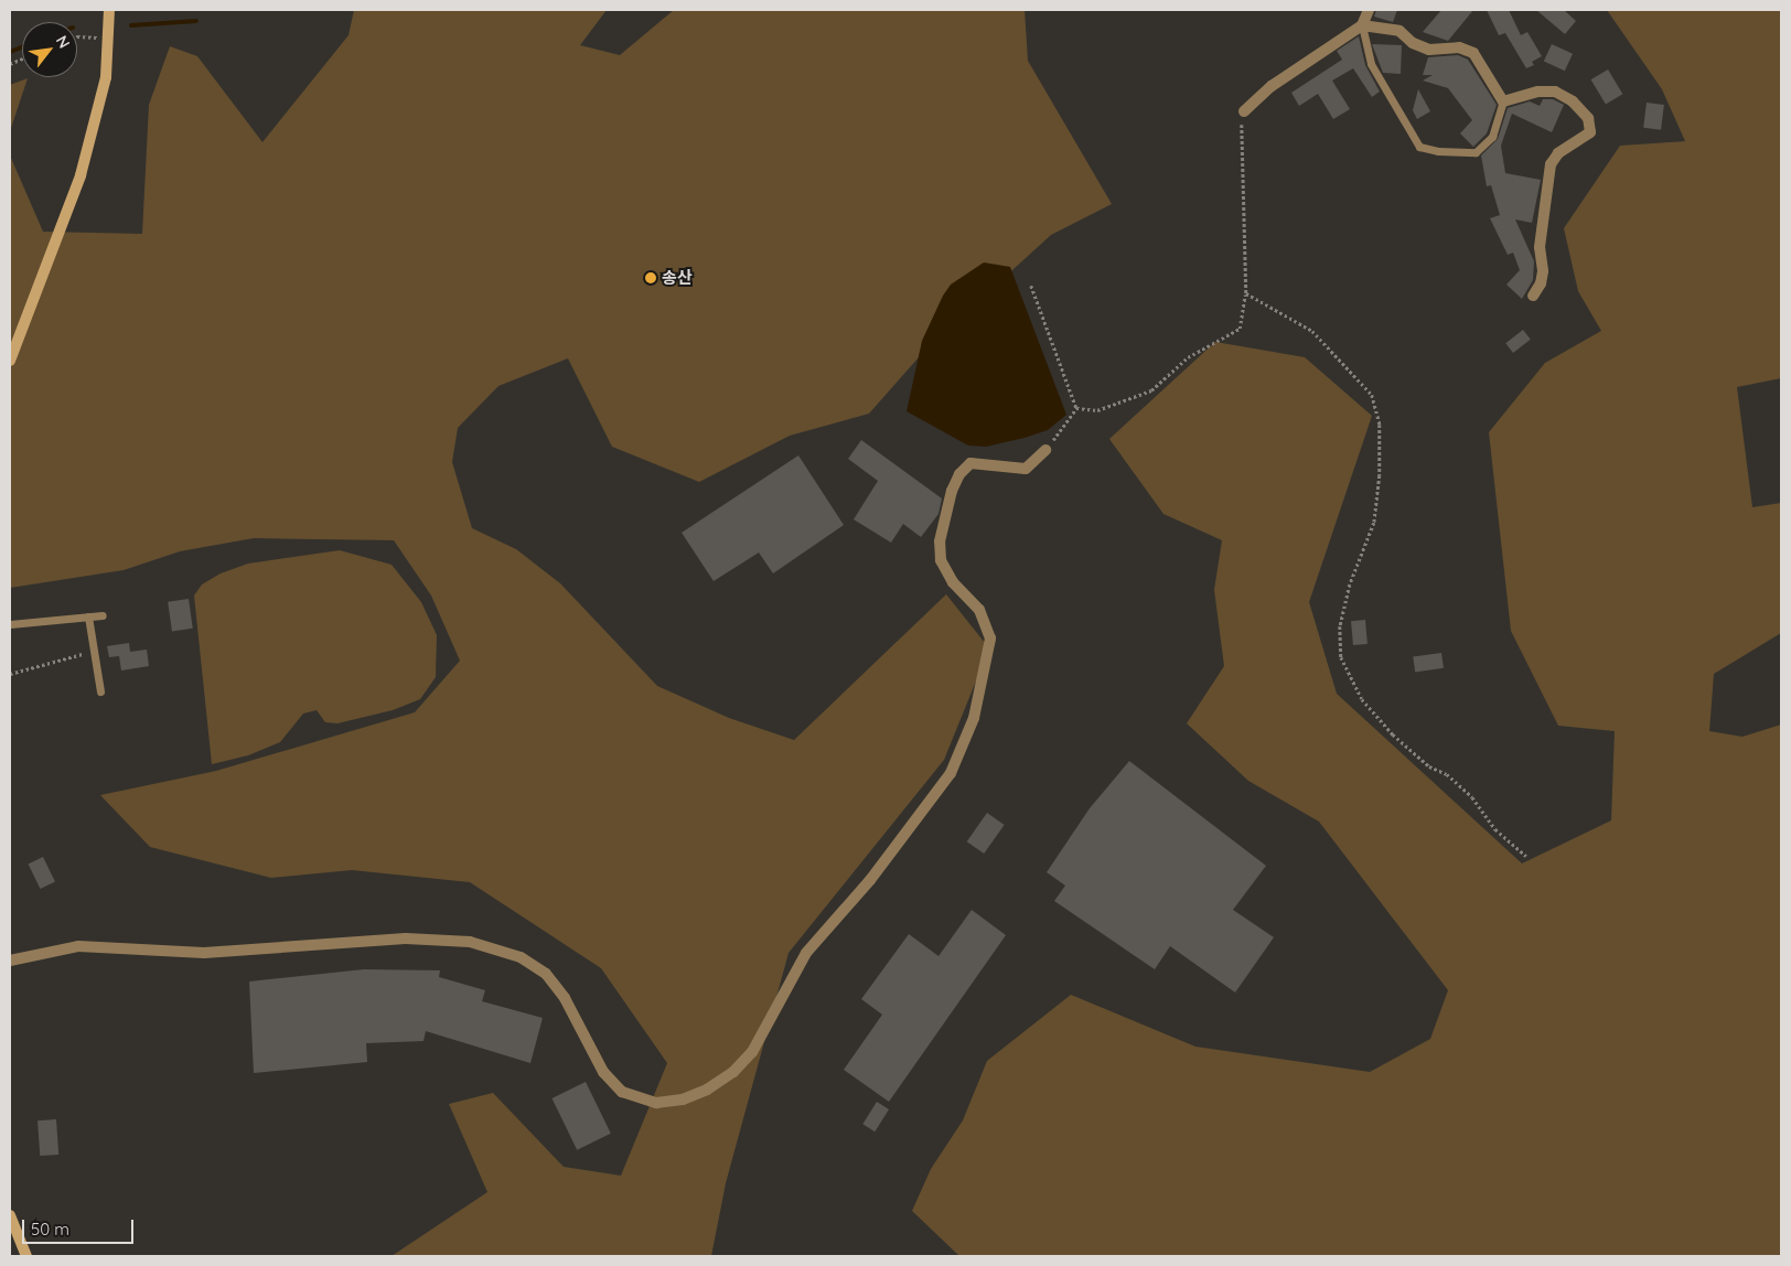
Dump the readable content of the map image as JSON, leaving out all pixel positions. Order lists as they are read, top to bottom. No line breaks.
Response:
{"places":["송산"],"scale_bar":"50 m","north":"top right"}
